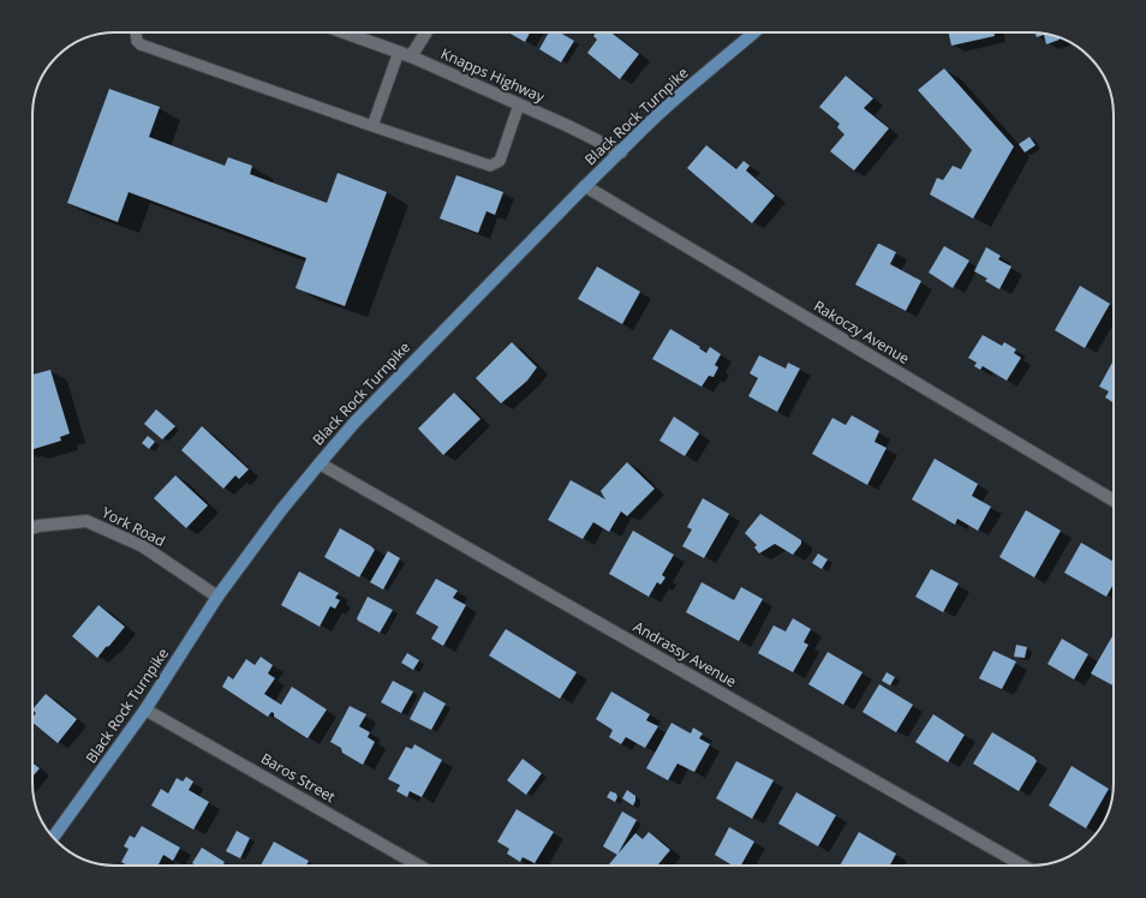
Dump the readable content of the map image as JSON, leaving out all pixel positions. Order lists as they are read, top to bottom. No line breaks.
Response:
{"streets":{"main road":["Black Rock Turnpike"],"street":["Knapps Highway","Rakoczy Avenue","York Road","Andrassy Avenue","Baros Street"]},"crossings":[["Knapps Highway","Black Rock Turnpike"],["Black Rock Turnpike","Rakoczy Avenue"],["Black Rock Turnpike","York Road"],["Black Rock Turnpike","Andrassy Avenue"],["Black Rock Turnpike","Baros Street"]]}
